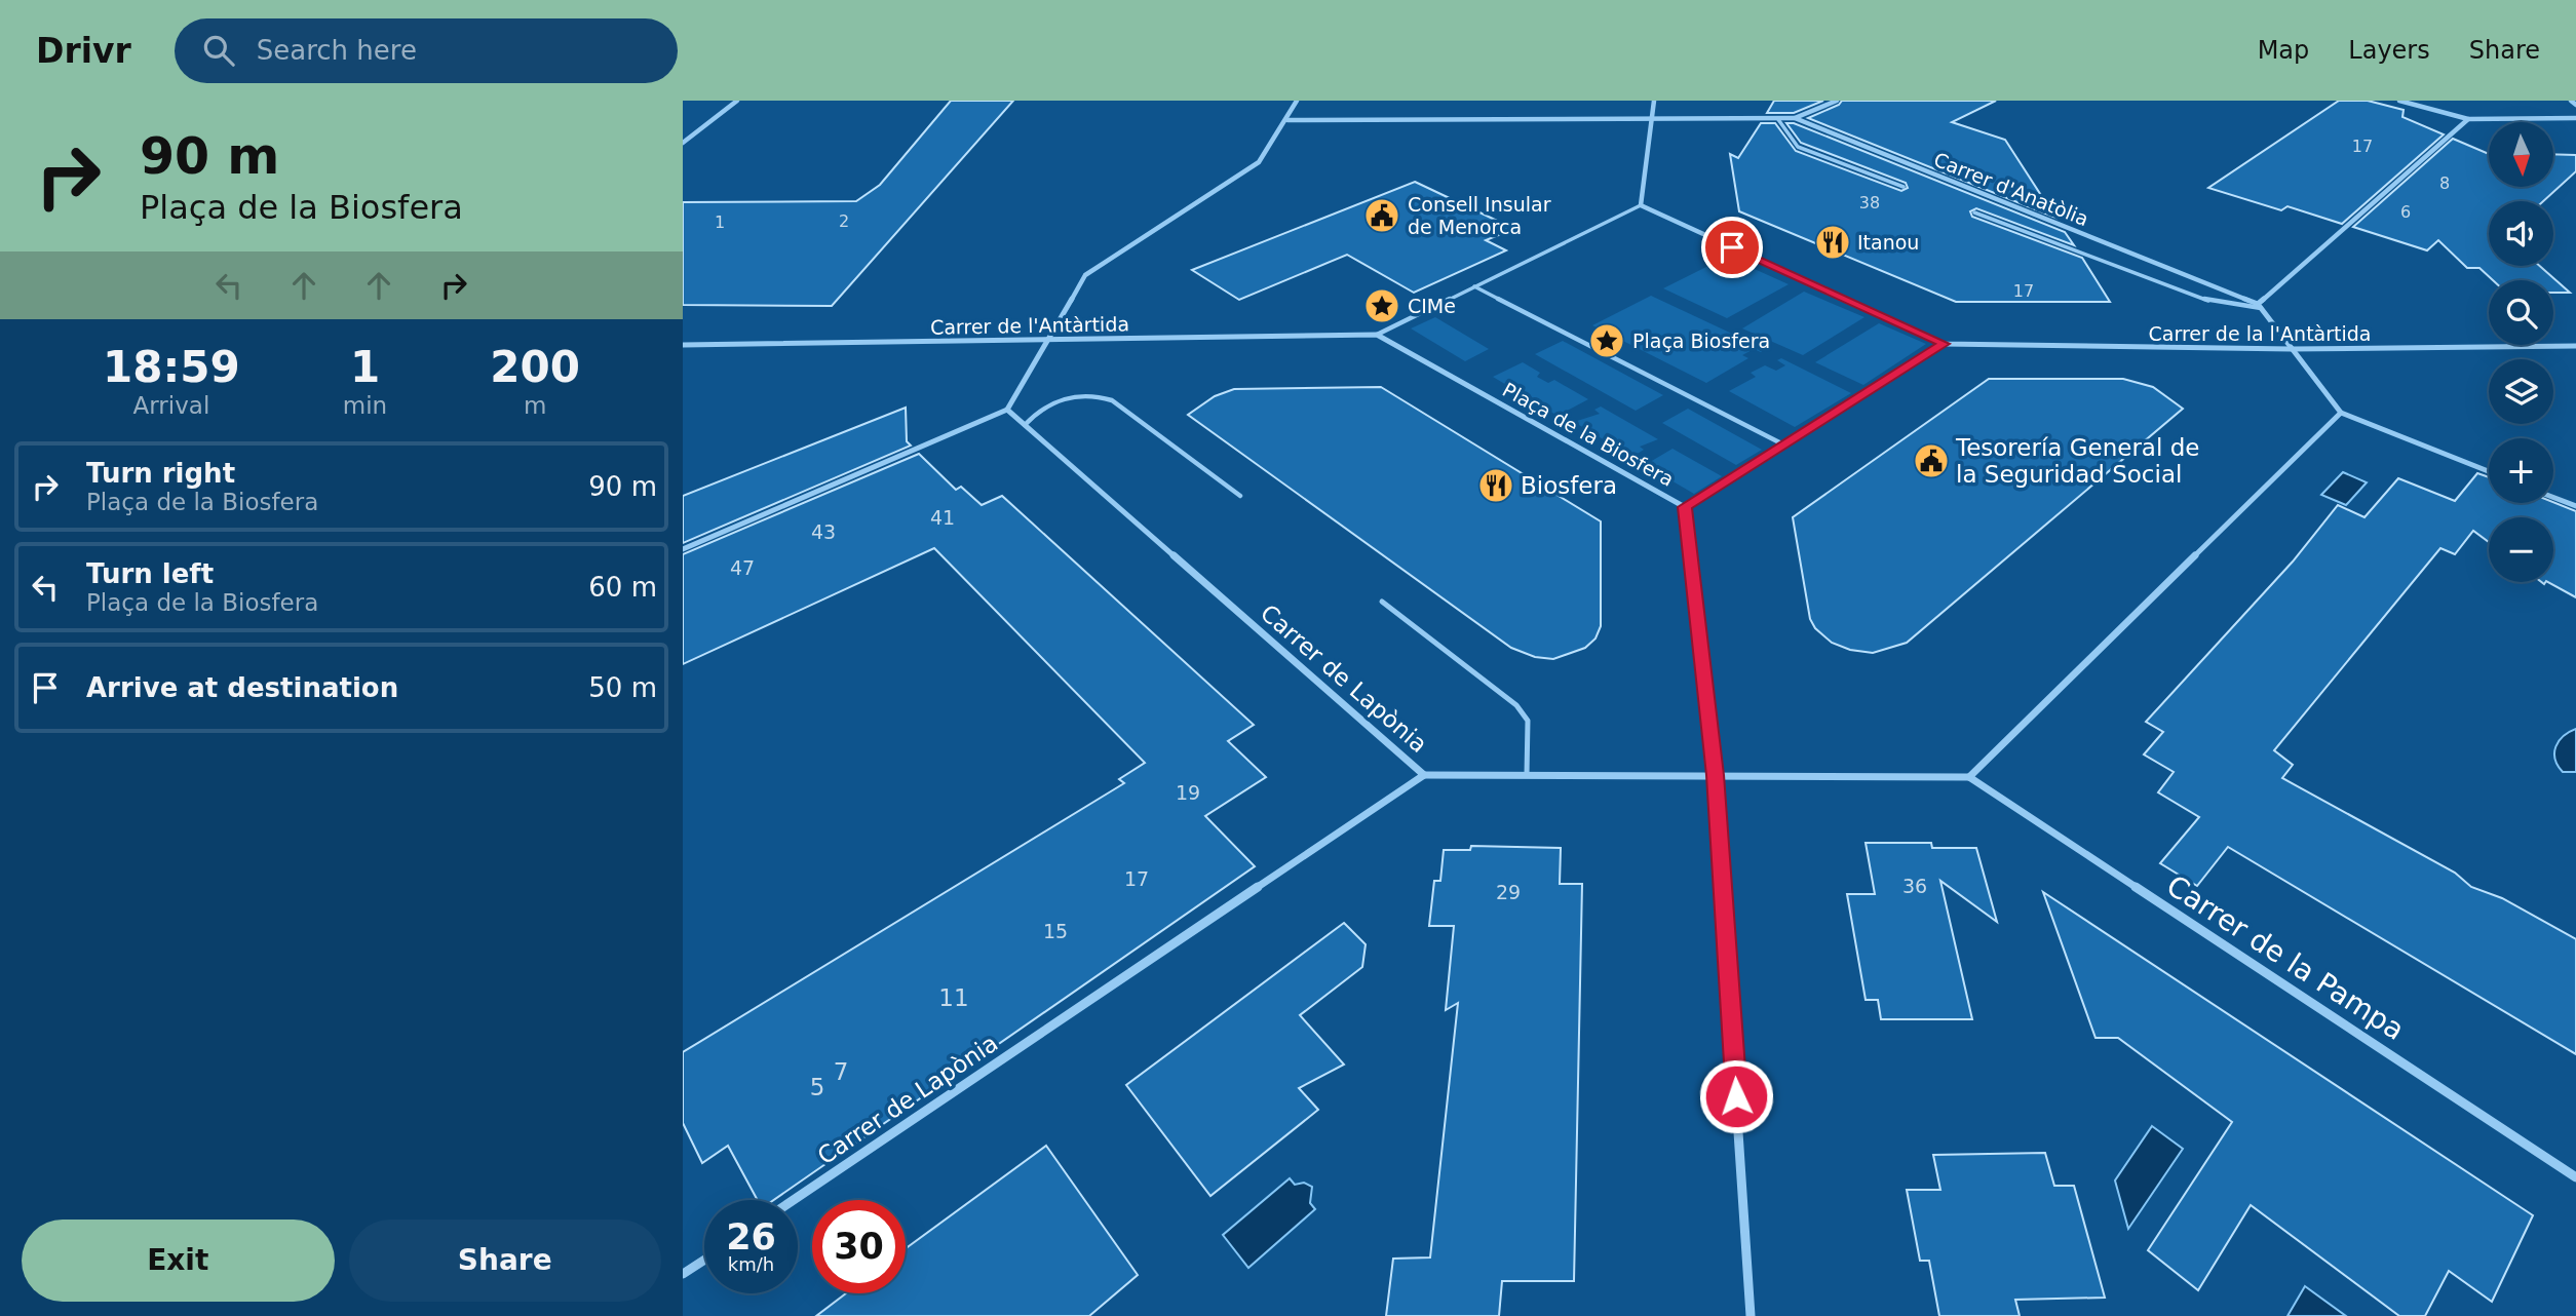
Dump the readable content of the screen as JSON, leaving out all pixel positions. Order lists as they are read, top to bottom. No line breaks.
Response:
{"streets":{"street":["Carrer d'Anatòlia","Carrer de l'Antàrtida","Carrer de la l'Antàrtida","Plaça de la Biosfera","Carrer de Lapònia","Carrer de la Pampa"]},"crossings":[["Carrer de l'Antàrtida","Plaça de la Biosfera"],["Carrer de la l'Antàrtida","Plaça de la Biosfera"]],"places":{"public building":["Consell Insular de Menorca","Tesorería General de la Seguridad Social"],"restaurant":["Itanou","Biosfera"],"place":["CIMe","Plaça Biosfera"]},"house_numbers":["17","8","38","6","2","1","17","41","43","47","19","17","36","29","15","11","7","5"],"north":"bottom","page":{"header":"Drivr","search":"Search here","nav":["Map","Layers","Share"],"turn":["90 m","Plaça de la Biosfera"],"map_buttons":["+","−"],"eta":["18:59","Arrival","1","min","200","m"],"list":[{"name":"Turn right","note":"Plaça de la Biosfera","value":"90 m"},{"name":"Turn left","note":"Plaça de la Biosfera","value":"60 m"},{"name":"Arrive at destination","value":"50 m"}],"speed":"26 km/h","limit":"30","buttons":["Exit","Share"]}}
